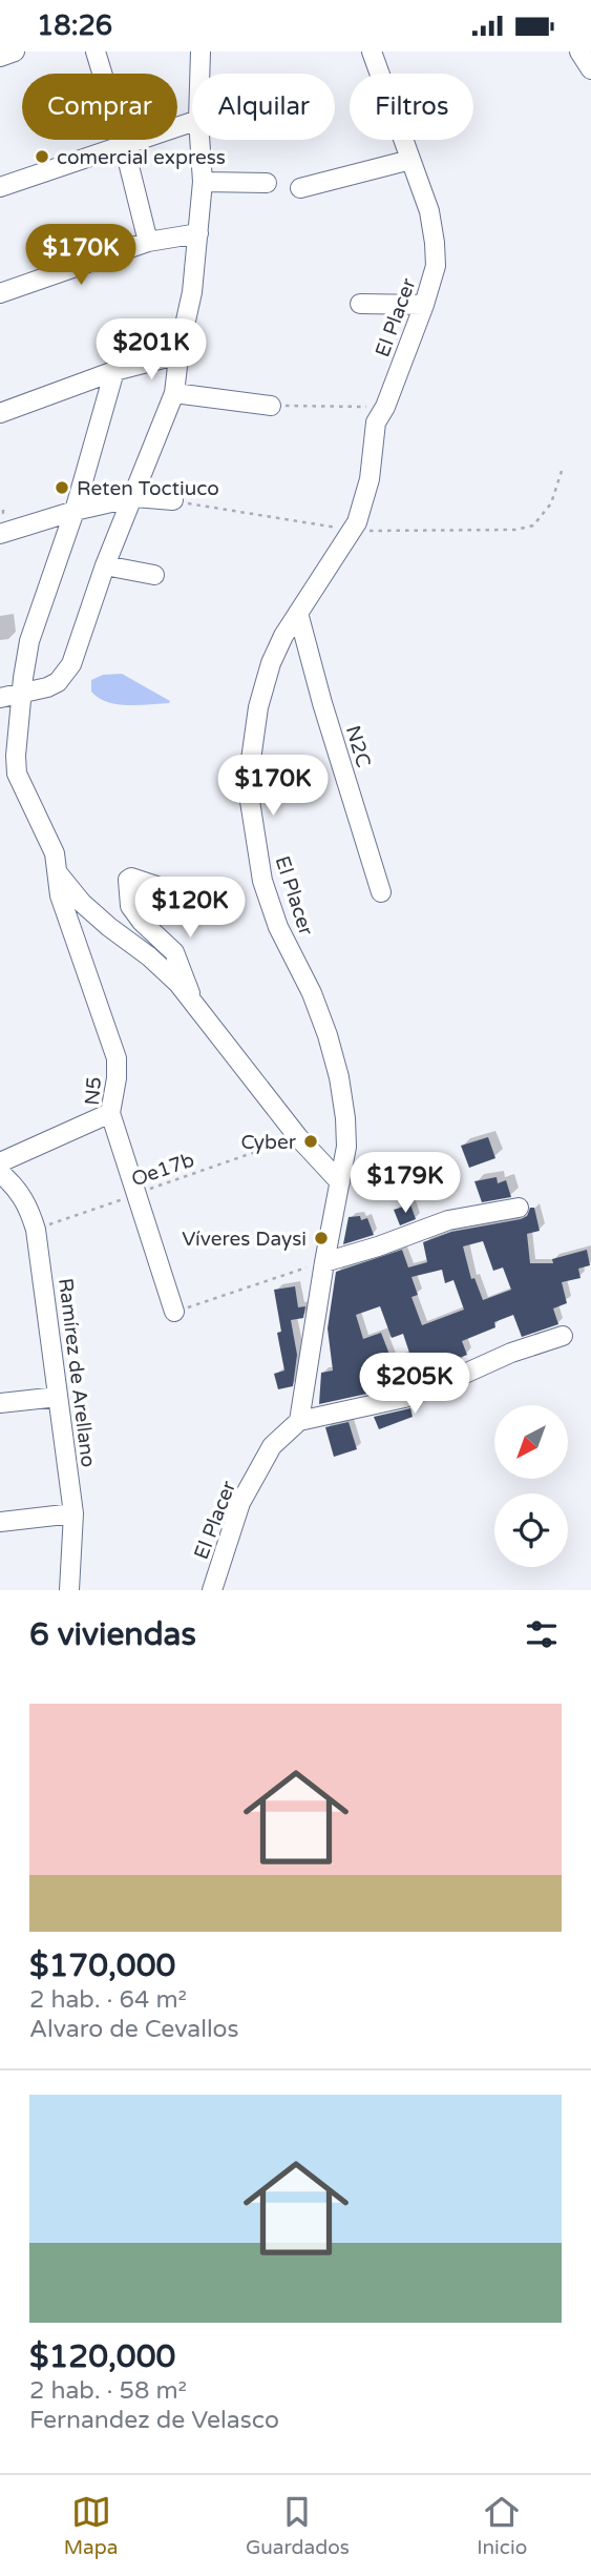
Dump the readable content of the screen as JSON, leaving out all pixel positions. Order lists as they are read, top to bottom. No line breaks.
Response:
{"streets":{"street":["El Placer","N2C","N5","Ramírez de Arellano"],"path":["Oe17b"]},"crossings":[["El Placer","N2C"],["N5","Oe17b"],["Oe17b","Ramírez de Arellano"]],"places":["comercial express","Reten Toctiuco","Cyber","Víveres Daysi"],"north":"bottom left","page":{"status":"18:26","chip":["Comprar","Alquilar","Filtros"],"price":["$170K","$201K","$170K","$120K","$179K","$205K"],"heading":"6 viviendas","list":[{"name":"$170,000","note":"2 hab. · 64 m² · Alvaro de Cevallos"},{"name":"$120,000","note":"2 hab. · 58 m² · Fernandez de Velasco"}],"tabs":["Mapa","Guardados","Inicio"]}}
